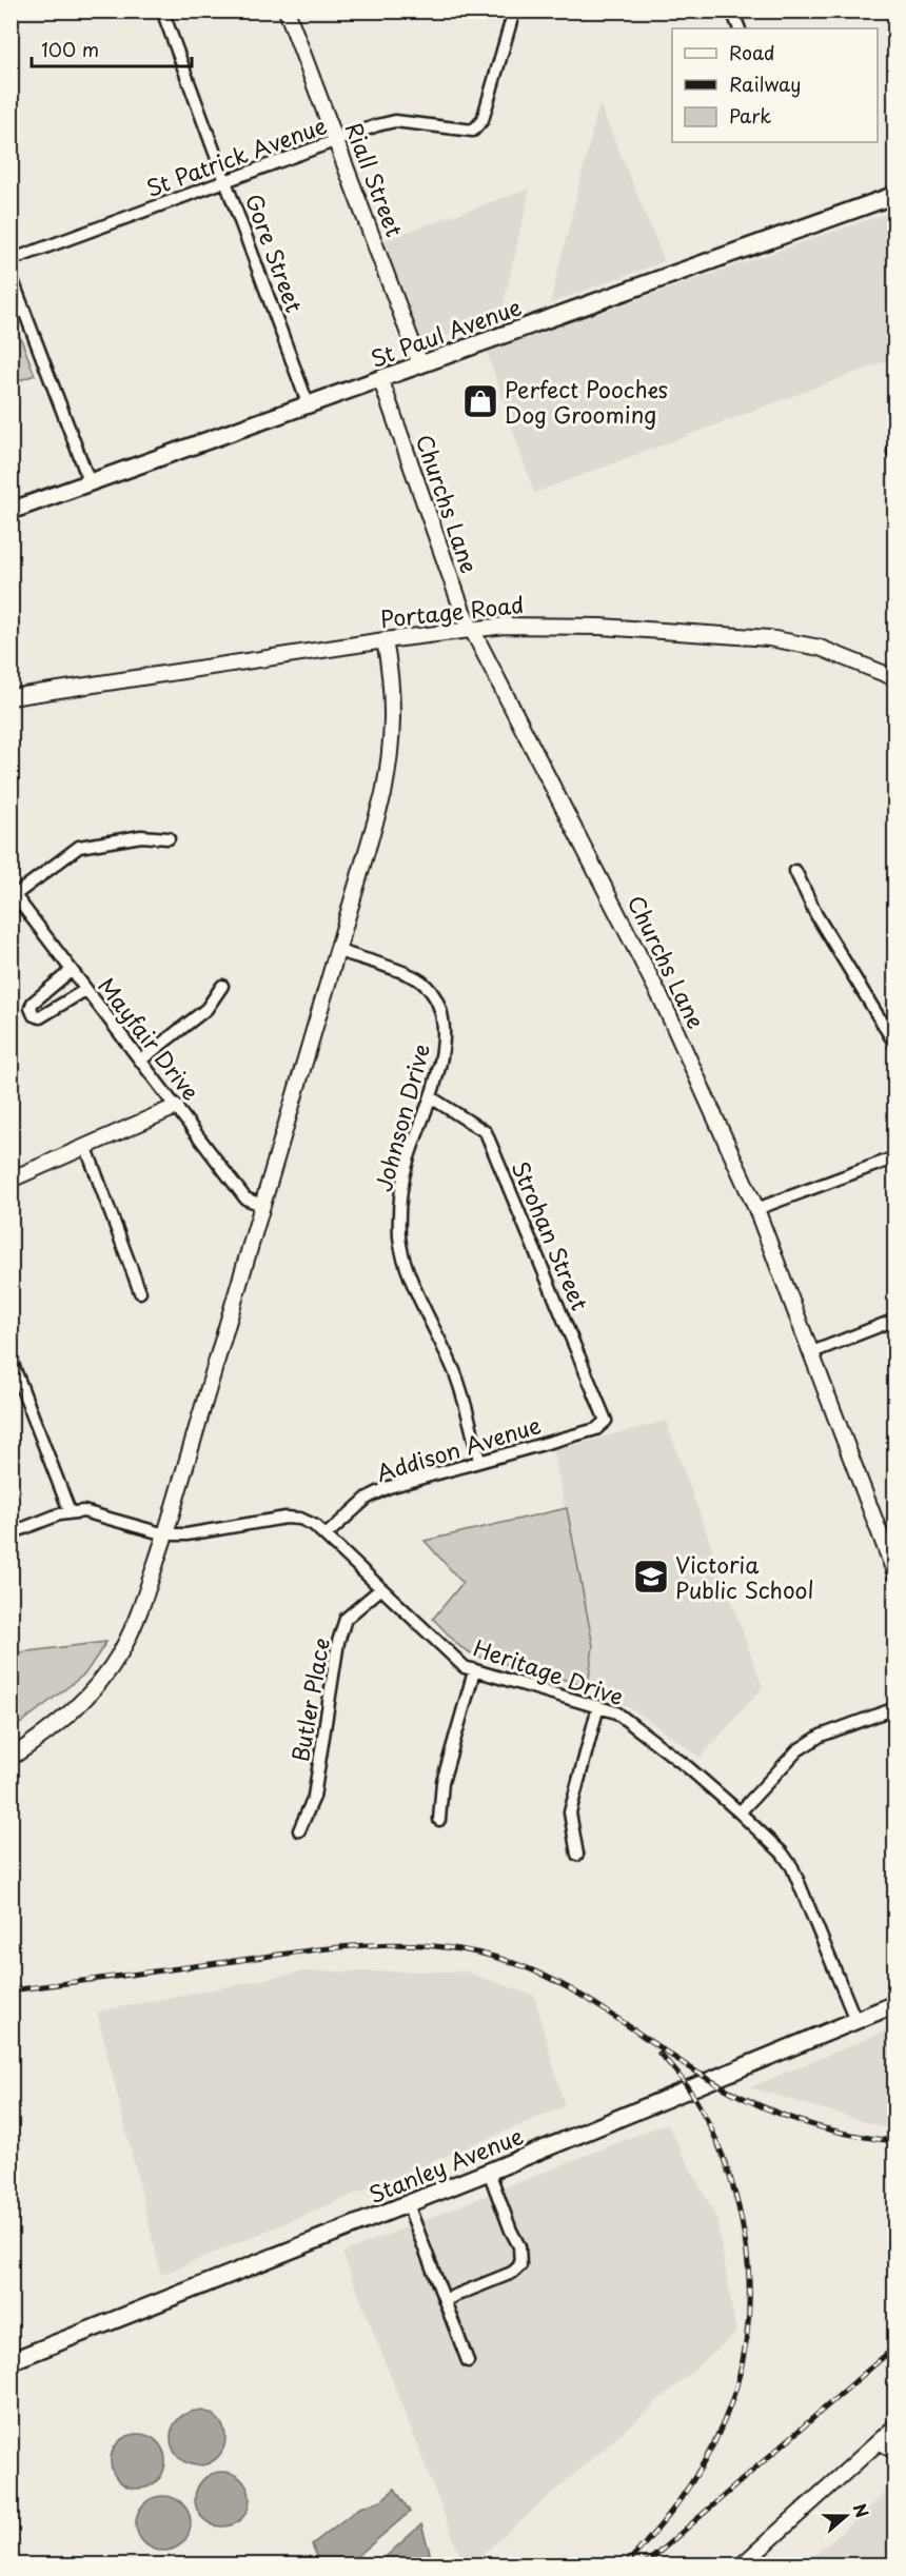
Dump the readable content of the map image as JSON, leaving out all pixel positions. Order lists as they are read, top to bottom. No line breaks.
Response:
{"streets":{"main road":["St Paul Avenue","Stanley Avenue"],"street":["St Patrick Avenue","Riall Street","Gore Street","Churchs Lane","Portage Road","Mayfair Drive","Johnson Drive","Strohan Street","Addison Avenue","Heritage Drive","Butler Place"]},"crossings":[["St Patrick Avenue","Riall Street"],["St Patrick Avenue","Gore Street"],["Riall Street","St Paul Avenue"],["Gore Street","St Paul Avenue"],["St Paul Avenue","Churchs Lane"],["Churchs Lane","Portage Road"],["Johnson Drive","Strohan Street"],["Johnson Drive","Addison Avenue"],["Strohan Street","Addison Avenue"],["Addison Avenue","Heritage Drive"],["Heritage Drive","Butler Place"],["Heritage Drive","Stanley Avenue"]],"places":{"shop":["Perfect Pooches Dog Grooming"],"school or university":["Victoria Public School"]},"legend":["Road","Railway","Park"],"scale_bar":"100 m","north":"right"}
